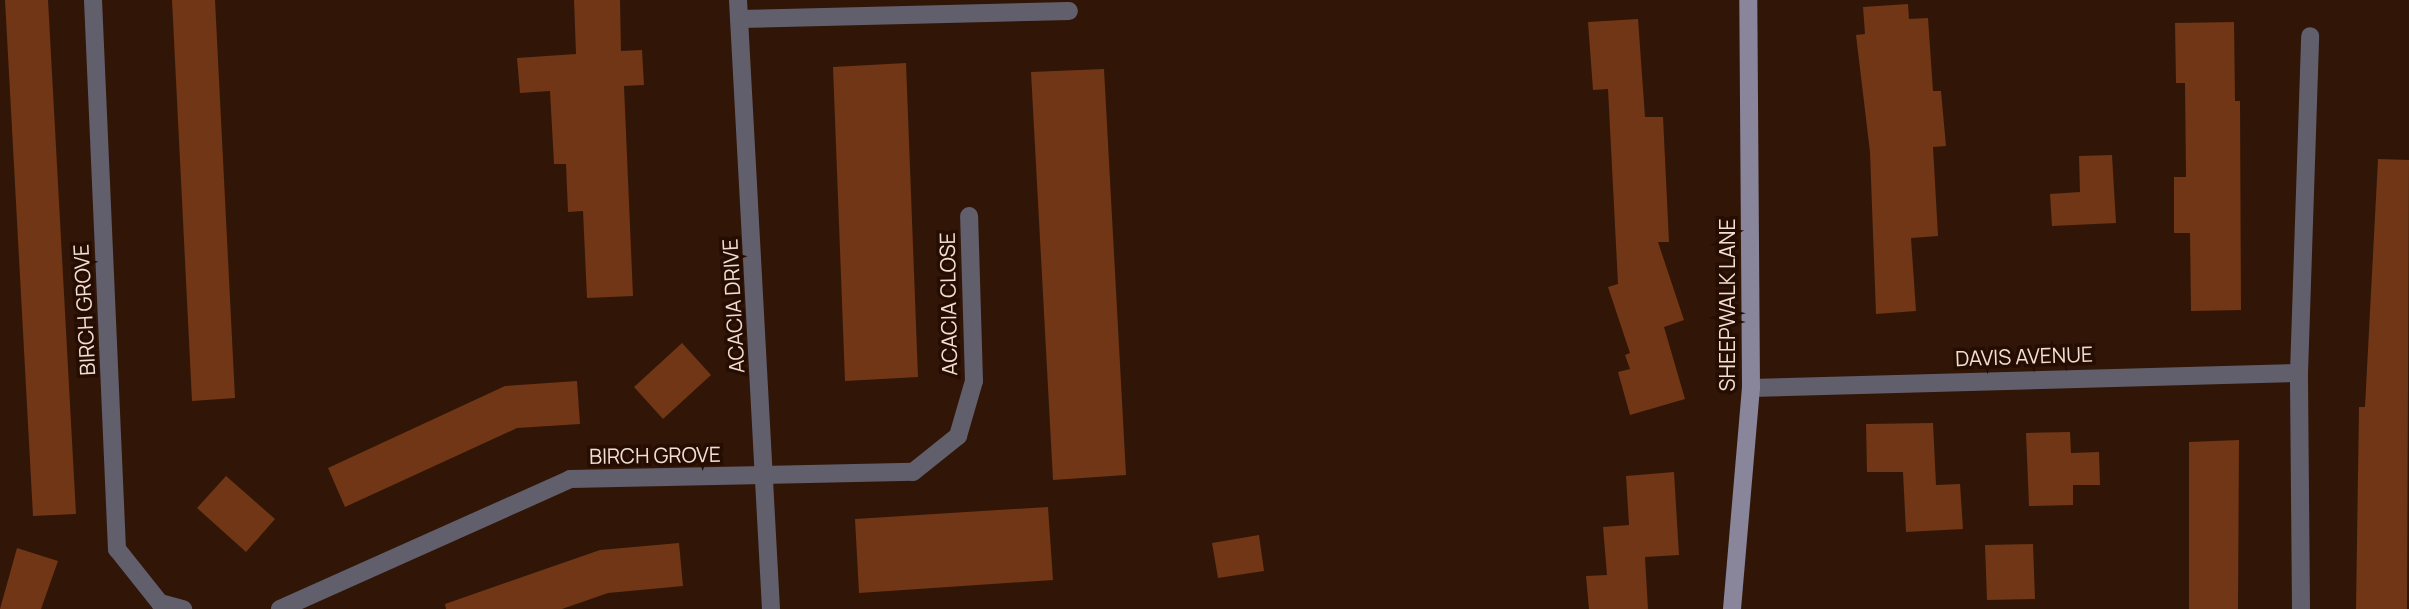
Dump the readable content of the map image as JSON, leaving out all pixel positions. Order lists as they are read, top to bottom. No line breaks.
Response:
{"streets":{"main road":["SHEEPWALK LANE"],"street":["ACACIA CLOSE","ACACIA DRIVE","BIRCH GROVE","DAVIS AVENUE"]},"crossings":[["ACACIA CLOSE","ACACIA DRIVE"],["ACACIA CLOSE","BIRCH GROVE"],["SHEEPWALK LANE","DAVIS AVENUE"],["ACACIA DRIVE","BIRCH GROVE"]]}
